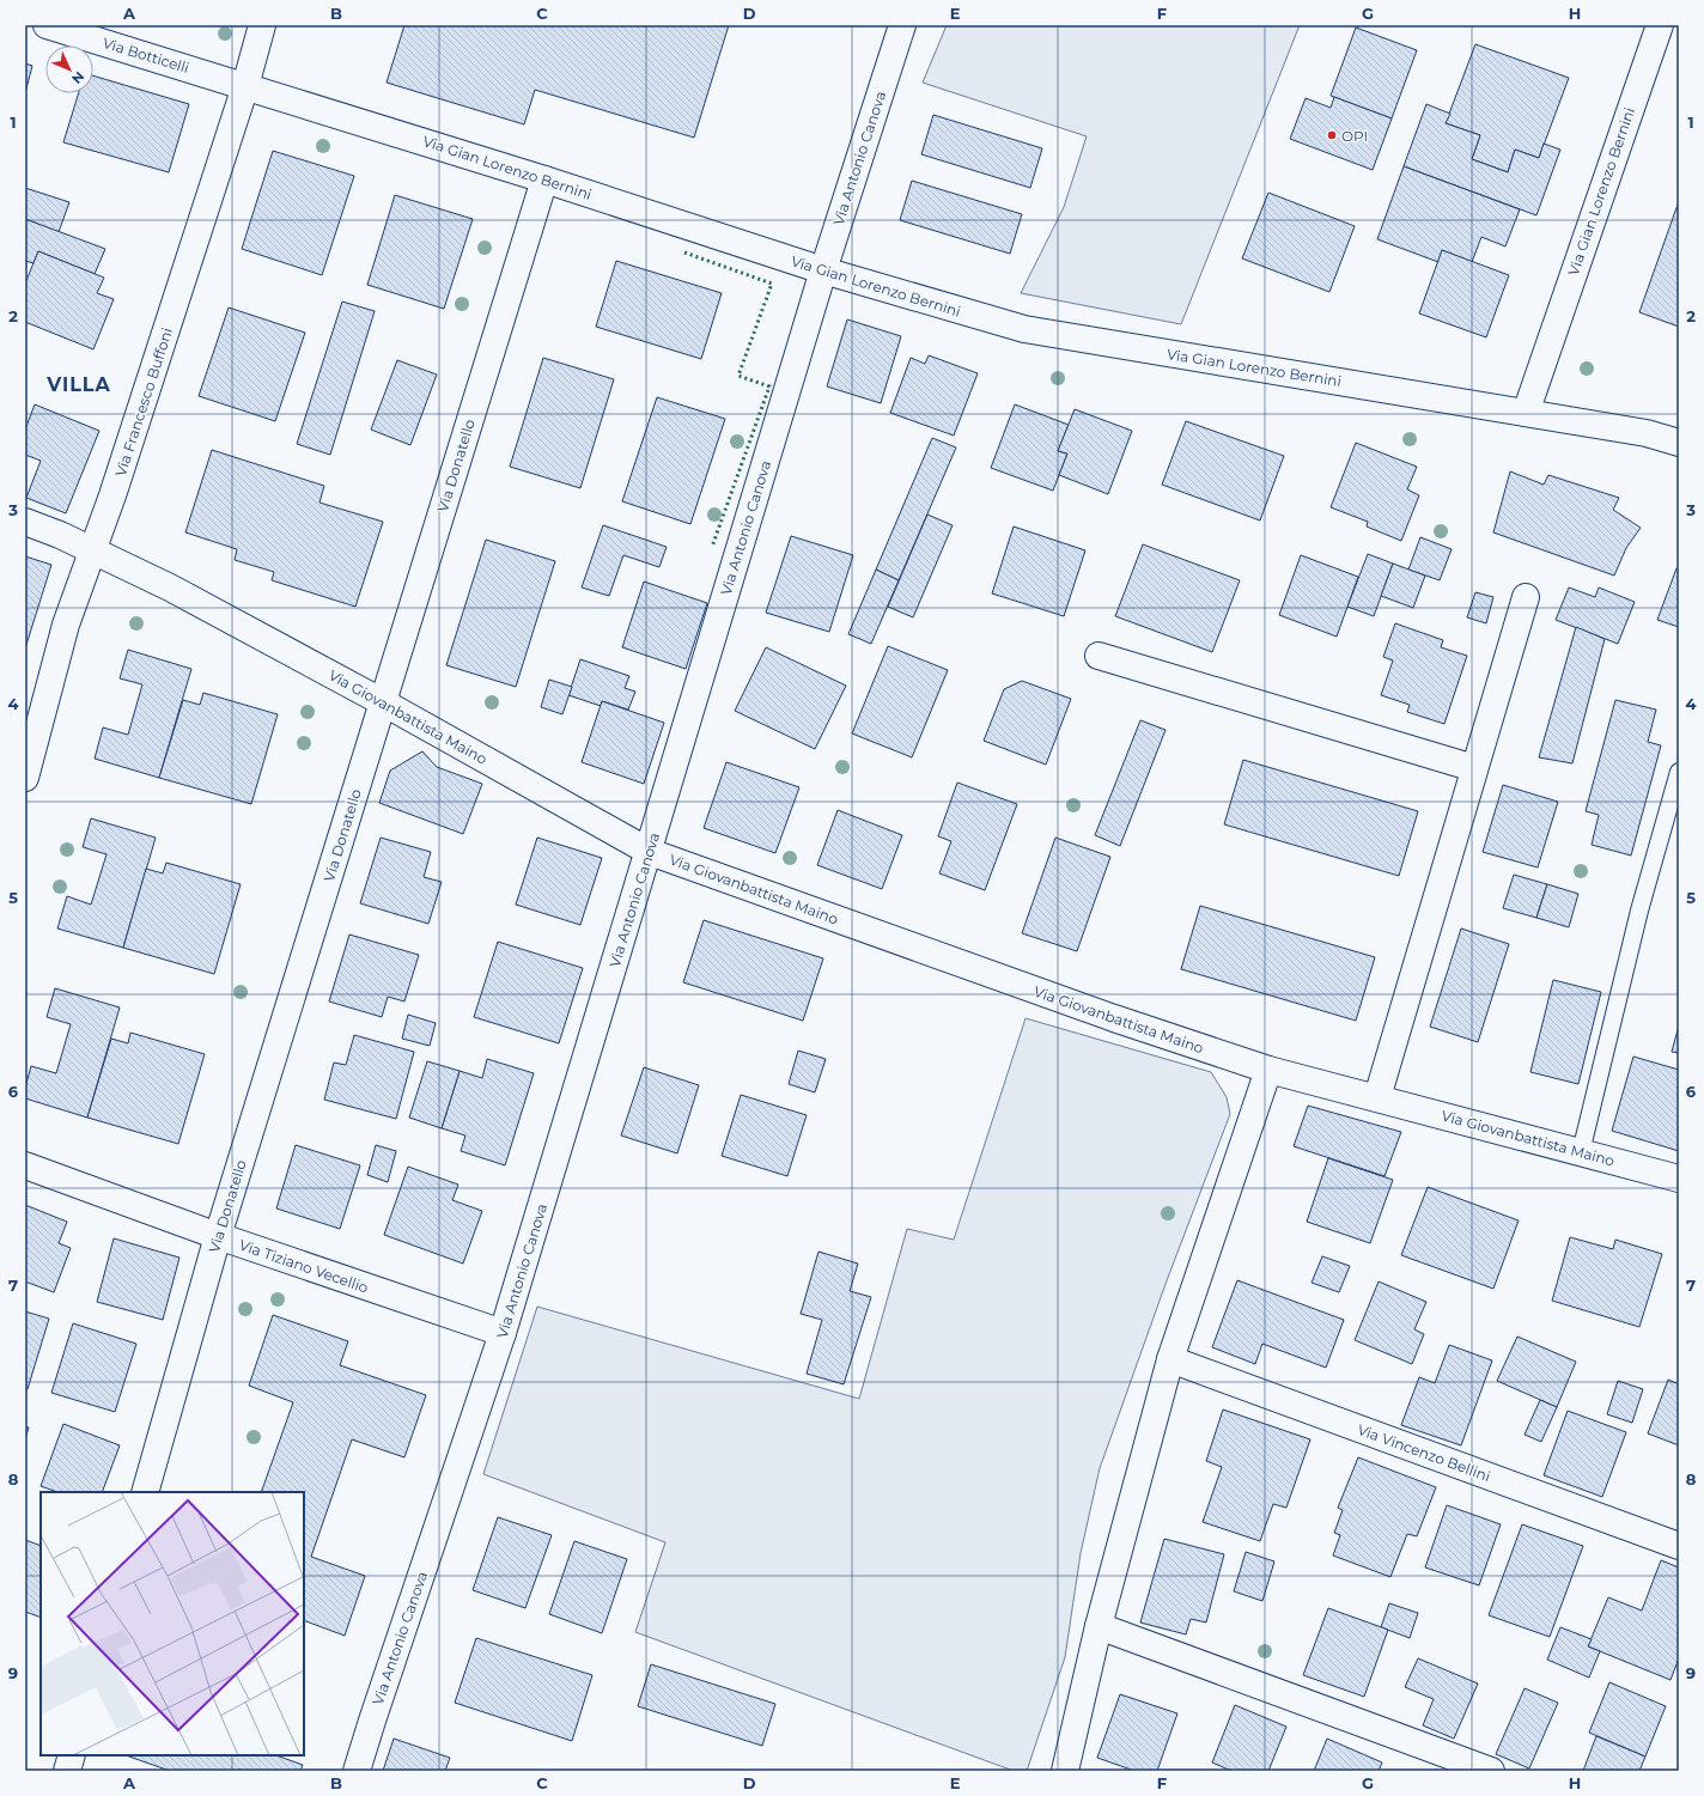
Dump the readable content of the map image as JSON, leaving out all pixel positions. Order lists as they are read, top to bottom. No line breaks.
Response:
{"streets":{"street":["Via Botticelli","Via Antonio Canova","Via Gian Lorenzo Bernini","Via Francesco Buffoni","Via Donatello","Via Giovanbattista Maino","Via Tiziano Vecellio","Via Vincenzo Bellini"]},"crossings":[["Via Botticelli","Via Gian Lorenzo Bernini"],["Via Botticelli","Via Francesco Buffoni"],["Via Antonio Canova","Via Gian Lorenzo Bernini"],["Via Antonio Canova","Via Giovanbattista Maino"],["Via Antonio Canova","Via Tiziano Vecellio"],["Via Gian Lorenzo Bernini","Via Francesco Buffoni"],["Via Gian Lorenzo Bernini","Via Donatello"],["Via Francesco Buffoni","Via Giovanbattista Maino"],["Via Donatello","Via Giovanbattista Maino"],["Via Donatello","Via Tiziano Vecellio"]],"districts":["VILLA"],"places":["OPI"],"north":"bottom right","grid":{"columns":["A","B","C","D","E","F","G","H"],"rows":["1","2","3","4","5","6","7","8","9"]}}
